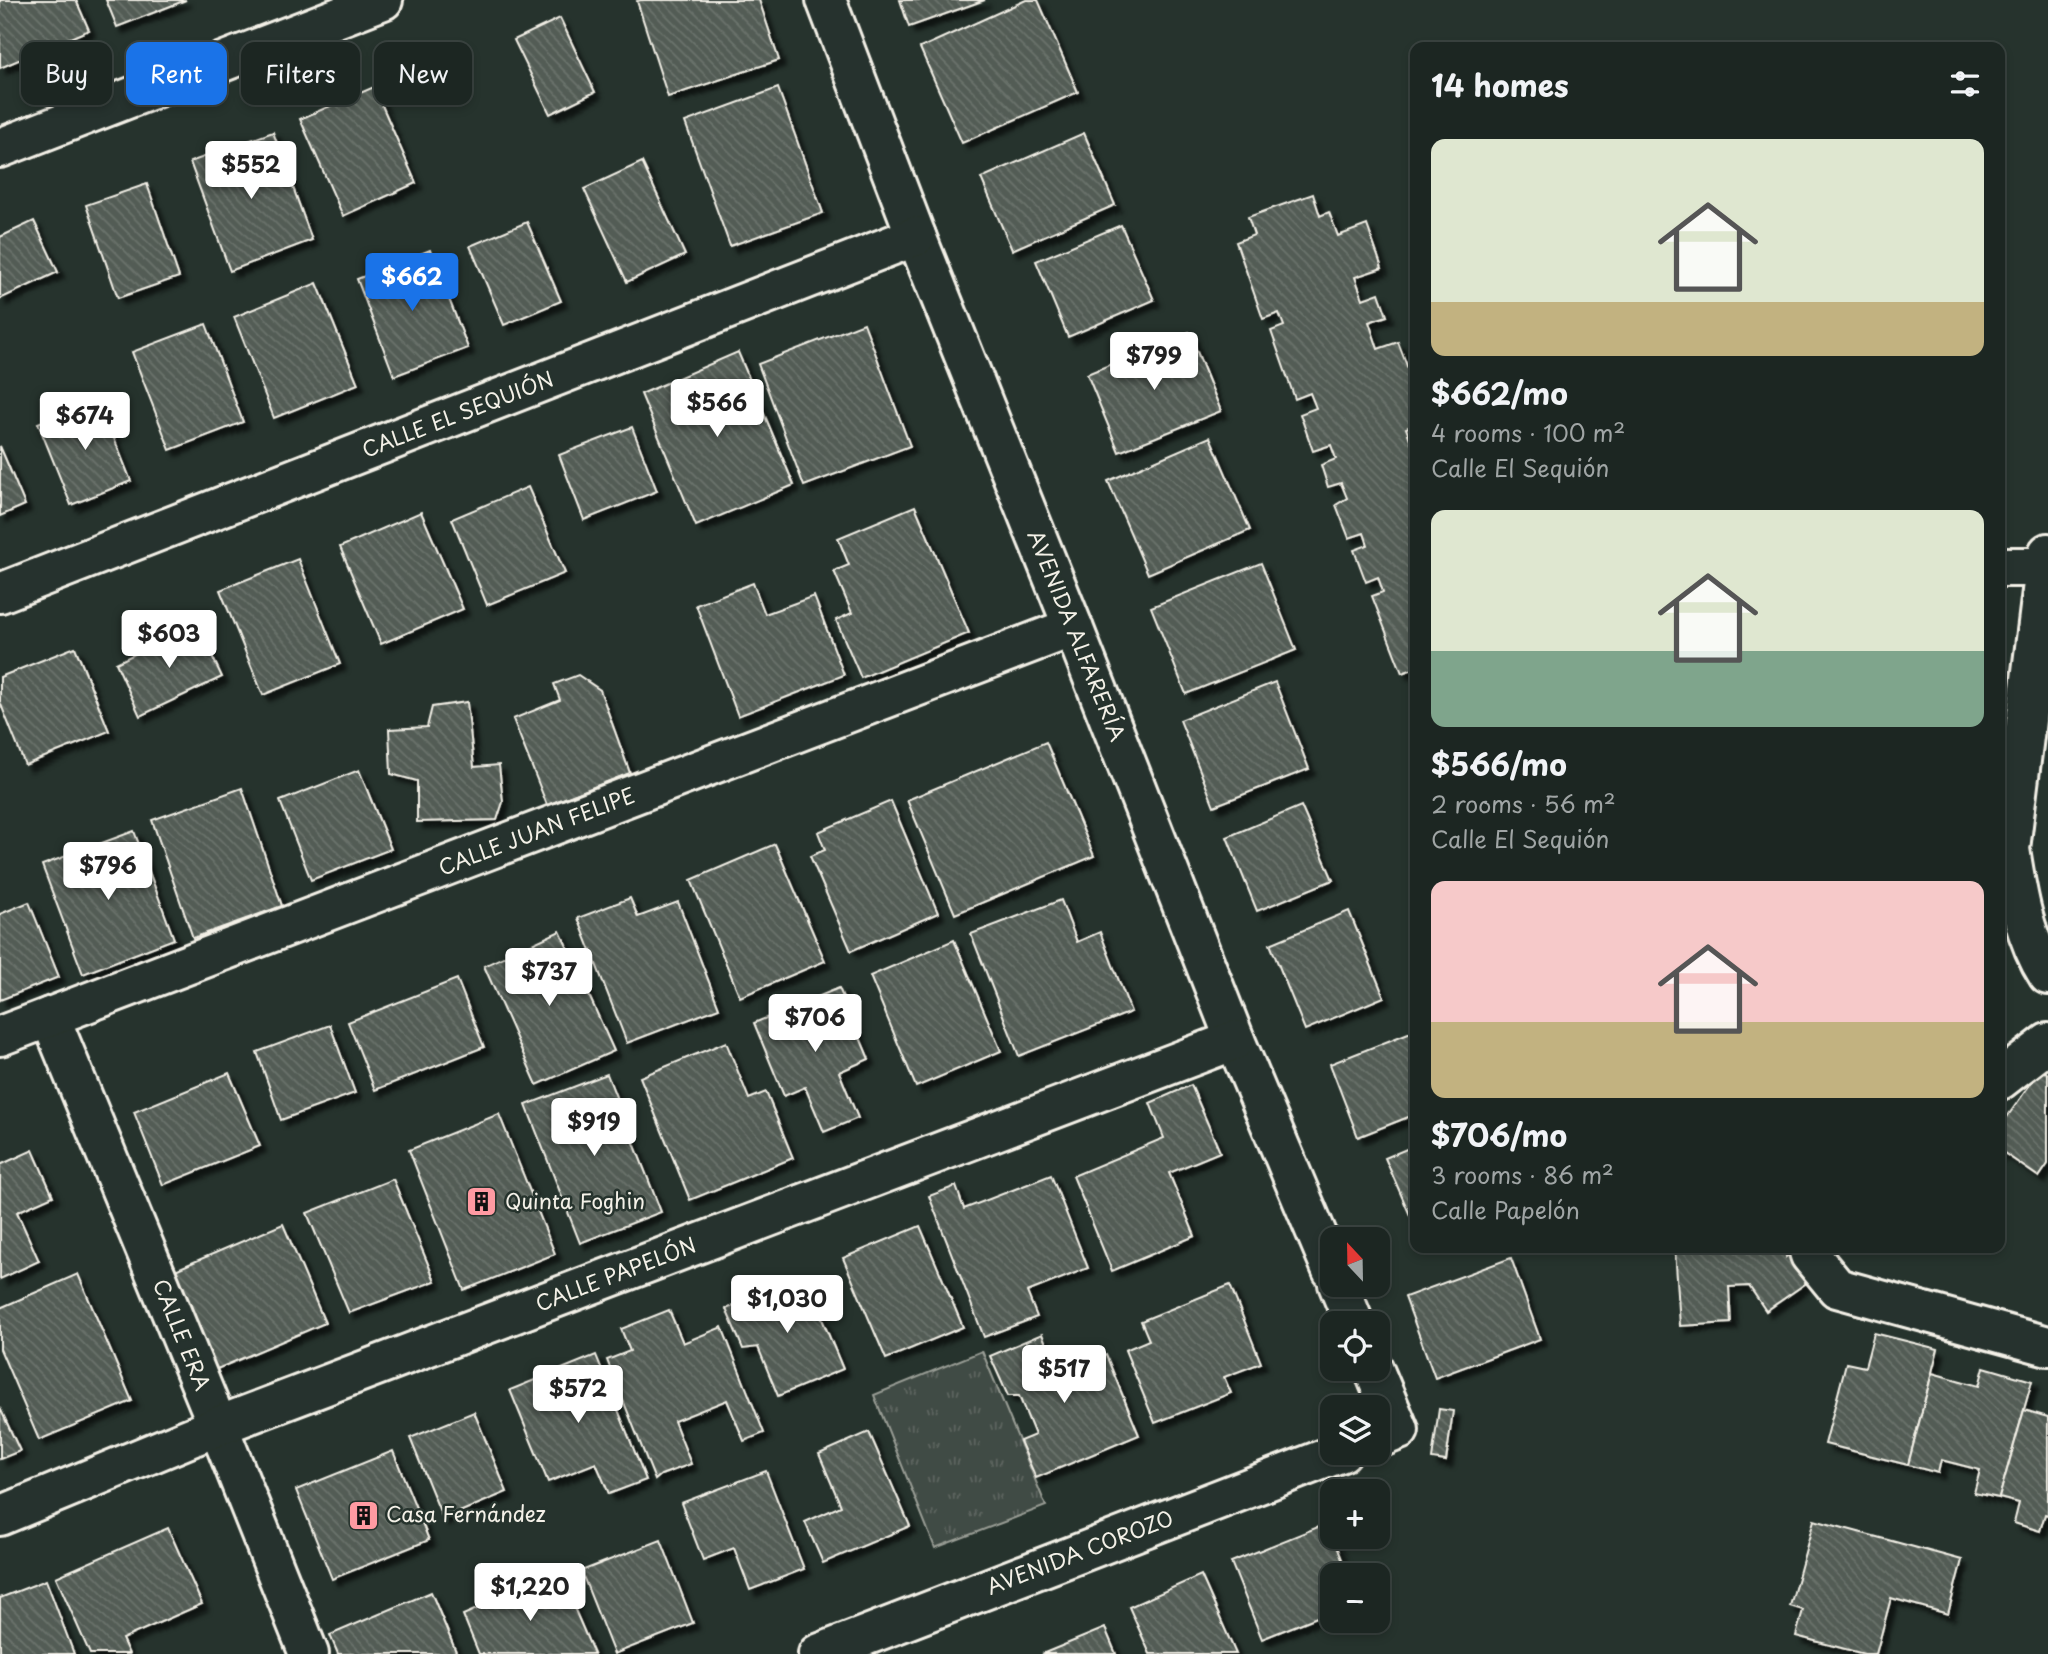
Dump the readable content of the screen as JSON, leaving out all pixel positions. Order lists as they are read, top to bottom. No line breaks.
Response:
{"streets":{"street":["CALLE EL SEQUIÓN","AVENIDA ALFARERÍA","CALLE JUAN FELIPE","CALLE PAPELÓN","CALLE ERA","AVENIDA COROZO"]},"crossings":[["CALLE EL SEQUIÓN","AVENIDA ALFARERÍA"],["AVENIDA ALFARERÍA","CALLE JUAN FELIPE"],["AVENIDA ALFARERÍA","CALLE PAPELÓN"],["CALLE JUAN FELIPE","CALLE ERA"],["CALLE PAPELÓN","CALLE ERA"]],"places":{"building":["Quinta Foghin","Casa Fernández"]},"north":"top","page":{"chip":["Buy","Rent","Filters","New"],"heading":"14 homes","list":[{"name":"$662/mo","note":"4 rooms · 100 m² · Calle El Sequión"},{"name":"$566/mo","note":"2 rooms · 56 m² · Calle El Sequión"},{"name":"$706/mo","note":"3 rooms · 86 m² · Calle Papelón"}],"price":["$552","$662","$799","$566","$674","$603","$796","$737","$706","$919","$1,030","$517","$572","$1,220"],"map_buttons":["+","−"]}}
